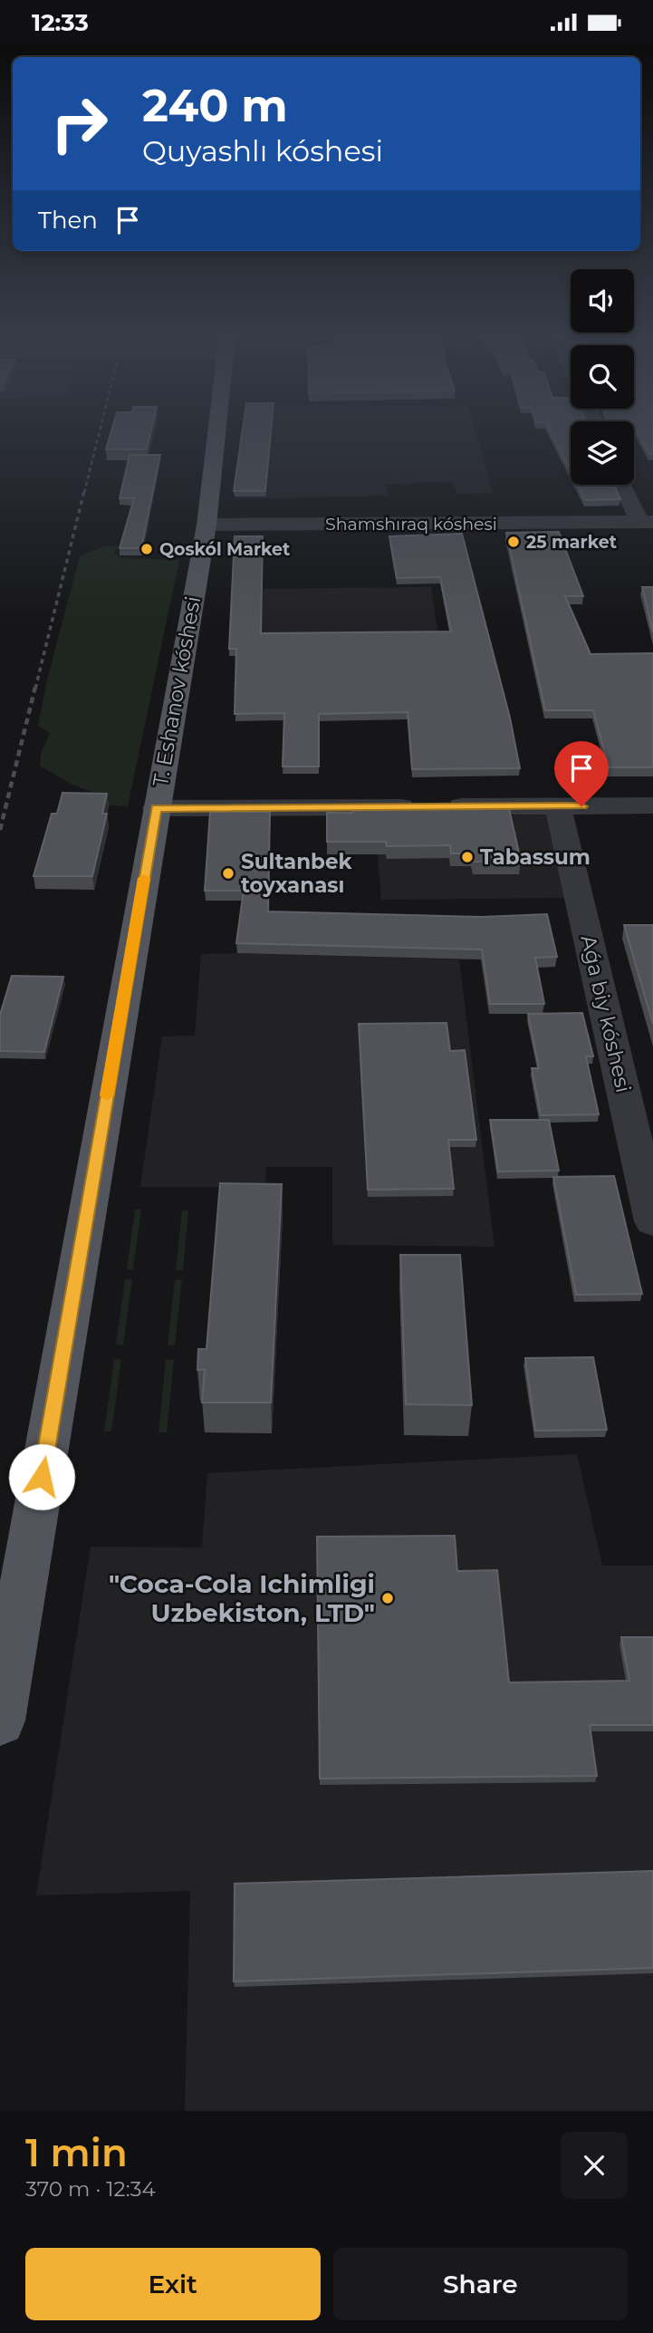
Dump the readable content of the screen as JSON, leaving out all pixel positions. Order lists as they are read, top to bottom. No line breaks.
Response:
{"streets":{"main road":["T. Eshanov kóshesi"],"street":["Shamshıraq kóshesi","Aǵa biy kóshesi"]},"crossings":[["Shamshıraq kóshesi","T. Eshanov kóshesi"]],"places":["25 market","Qoskól Market","Tabassum","Sultanbek toyxanası","\"Coca-Cola Ichimligi Uzbekiston, LTD\""],"page":{"status":"12:33","turn":["240 m","Quyashlı kóshesi"],"then":"Then","heading":["1 min","370 m · 12:34"],"buttons":["Exit","Share"]}}
